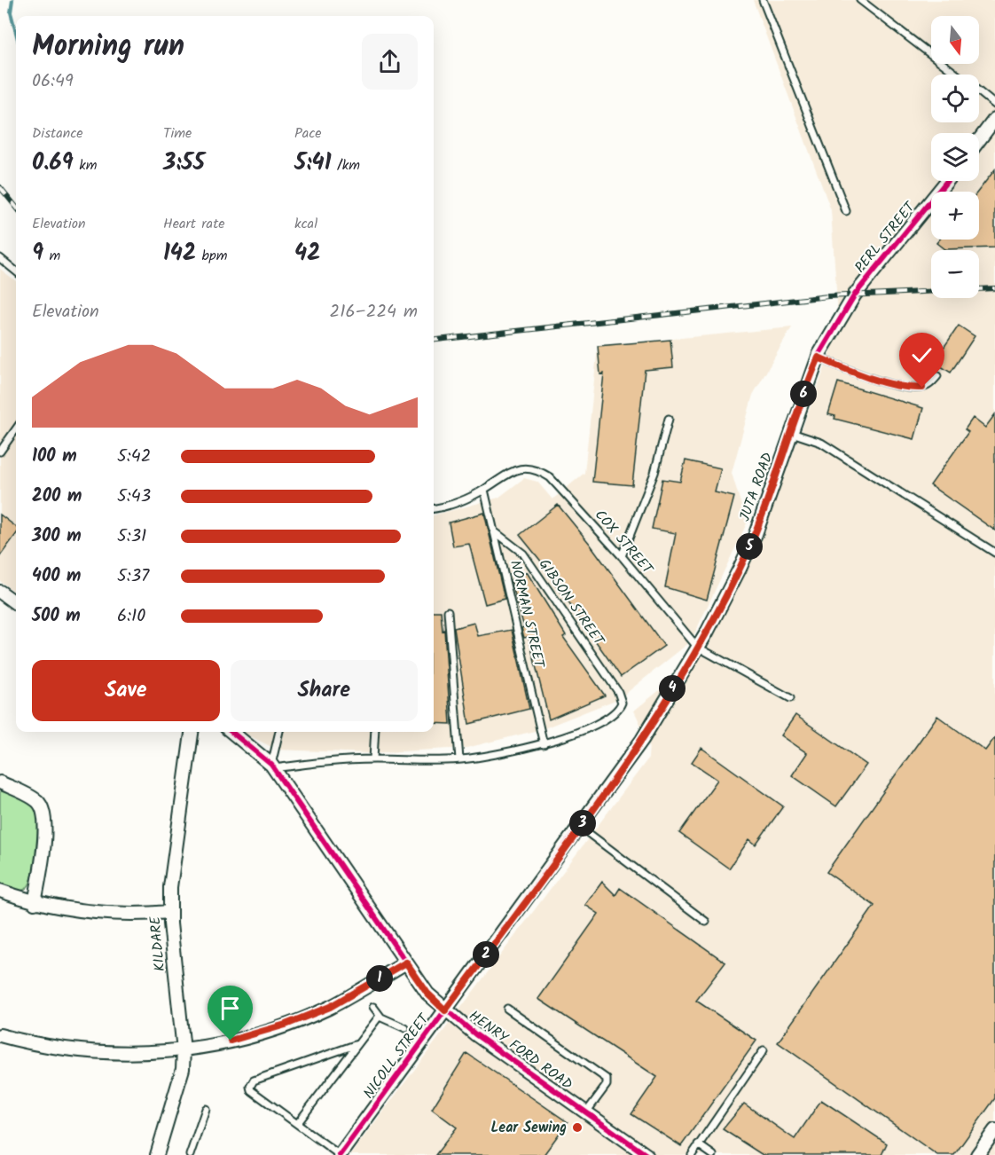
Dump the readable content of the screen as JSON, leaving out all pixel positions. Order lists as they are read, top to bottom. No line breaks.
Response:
{"streets":{"street":["PERL STREET","JUTA ROAD","KILDARE","HENRY FORD ROAD","NICOLL STREET"],"lane":["COX STREET","GIBSON STREET","NORMAN STREET"]},"crossings":[["PERL STREET","JUTA ROAD"],["JUTA ROAD","COX STREET"],["JUTA ROAD","NICOLL STREET"],["COX STREET","NORMAN STREET"],["GIBSON STREET","NORMAN STREET"],["HENRY FORD ROAD","NICOLL STREET"]],"places":["Lear Sewing"],"north":"bottom","page":{"map_buttons":["+","−"],"heading":["Morning run","06:49"],"stats":[["Distance","0.69 km"],["Time","3:55"],["Pace","5:41 /km"],["Elevation","9 m"],["Heart rate","142 bpm"],["kcal","42"]],"chart":["Elevation","216–224 m"],"pins":["6","5","4","3","2","1"],"list":[{"name":"100 m","note":"5:42"},{"name":"200 m","note":"5:43"},{"name":"300 m","note":"5:31"},{"name":"400 m","note":"5:37"},{"name":"500 m","note":"6:10"}],"buttons":["Save","Share"]}}
